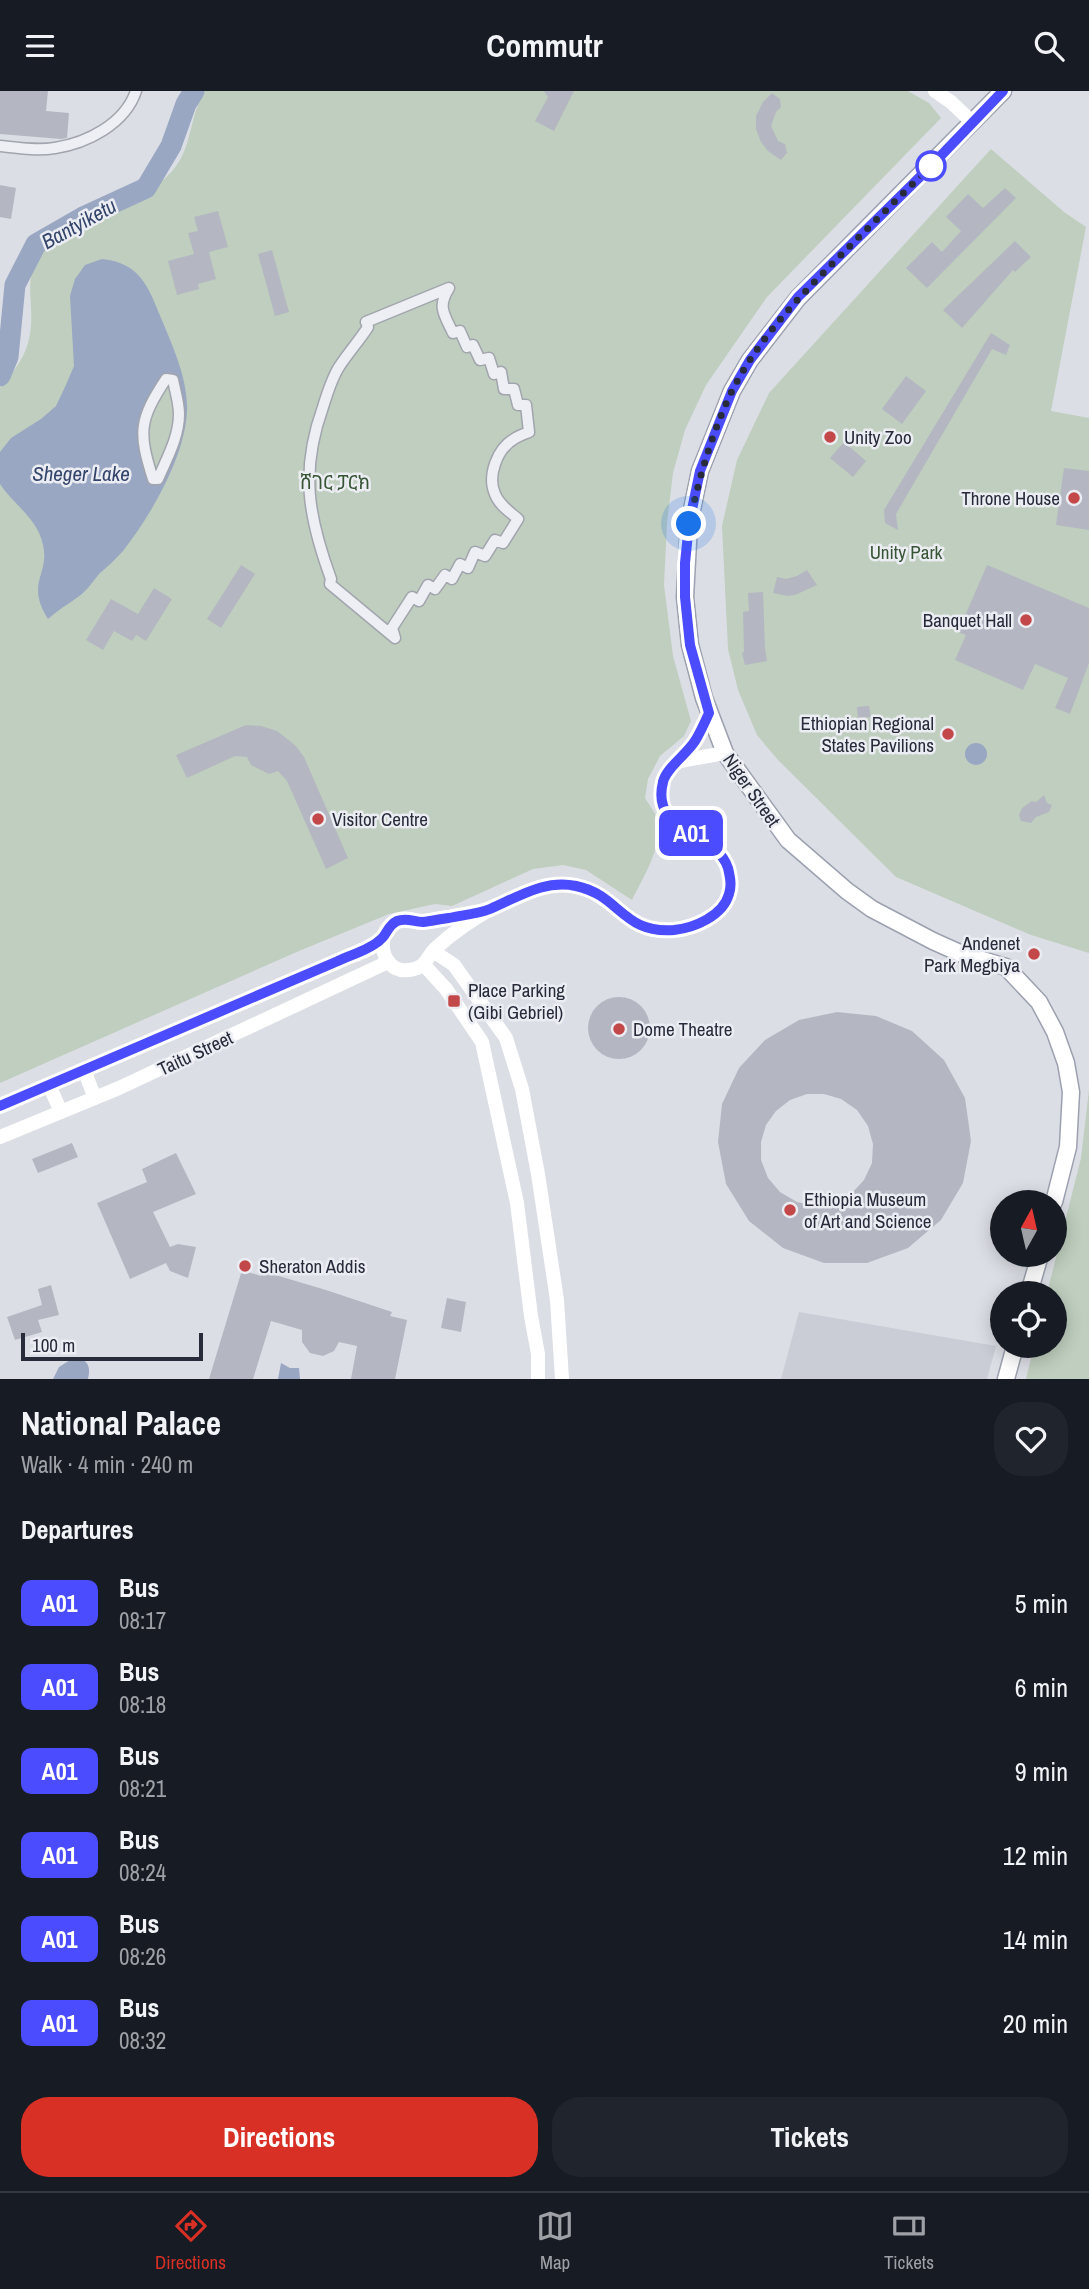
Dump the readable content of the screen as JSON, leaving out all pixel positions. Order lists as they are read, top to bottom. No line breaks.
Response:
{"streets":{"main road":["Niger Street","Taitu Street"]},"water":["Bantyiketu","Sheger Lake"],"parks":["ሸገር ፓርክ","Unity Park"],"places":{"other":["Unity Zoo","Throne House","Banquet Hall","Ethiopian Regional States Pavilions","Visitor Centre","Andenet Park Megbiya","Dome Theatre","Ethiopia Museum of Art and Science","Sheraton Addis"],"transit":["Place Parking (Gibi Gebriel)"]},"lines":["bus line A01"],"scale_bar":"100 m","north":"top","page":{"header":"Commutr","on_map":"A01","scale":"100 m","heading":[["National Palace","Walk · 4 min · 240 m"],"Departures"],"list":[{"mark":"A01","name":"Bus","note":"08:17","value":"5 min"},{"mark":"A01","name":"Bus","note":"08:18","value":"6 min"},{"mark":"A01","name":"Bus","note":"08:21","value":"9 min"},{"mark":"A01","name":"Bus","note":"08:24","value":"12 min"},{"mark":"A01","name":"Bus","note":"08:26","value":"14 min"},{"mark":"A01","name":"Bus","note":"08:32","value":"20 min"}],"buttons":["Directions","Tickets"],"tabs":["Directions","Map","Tickets"]}}
